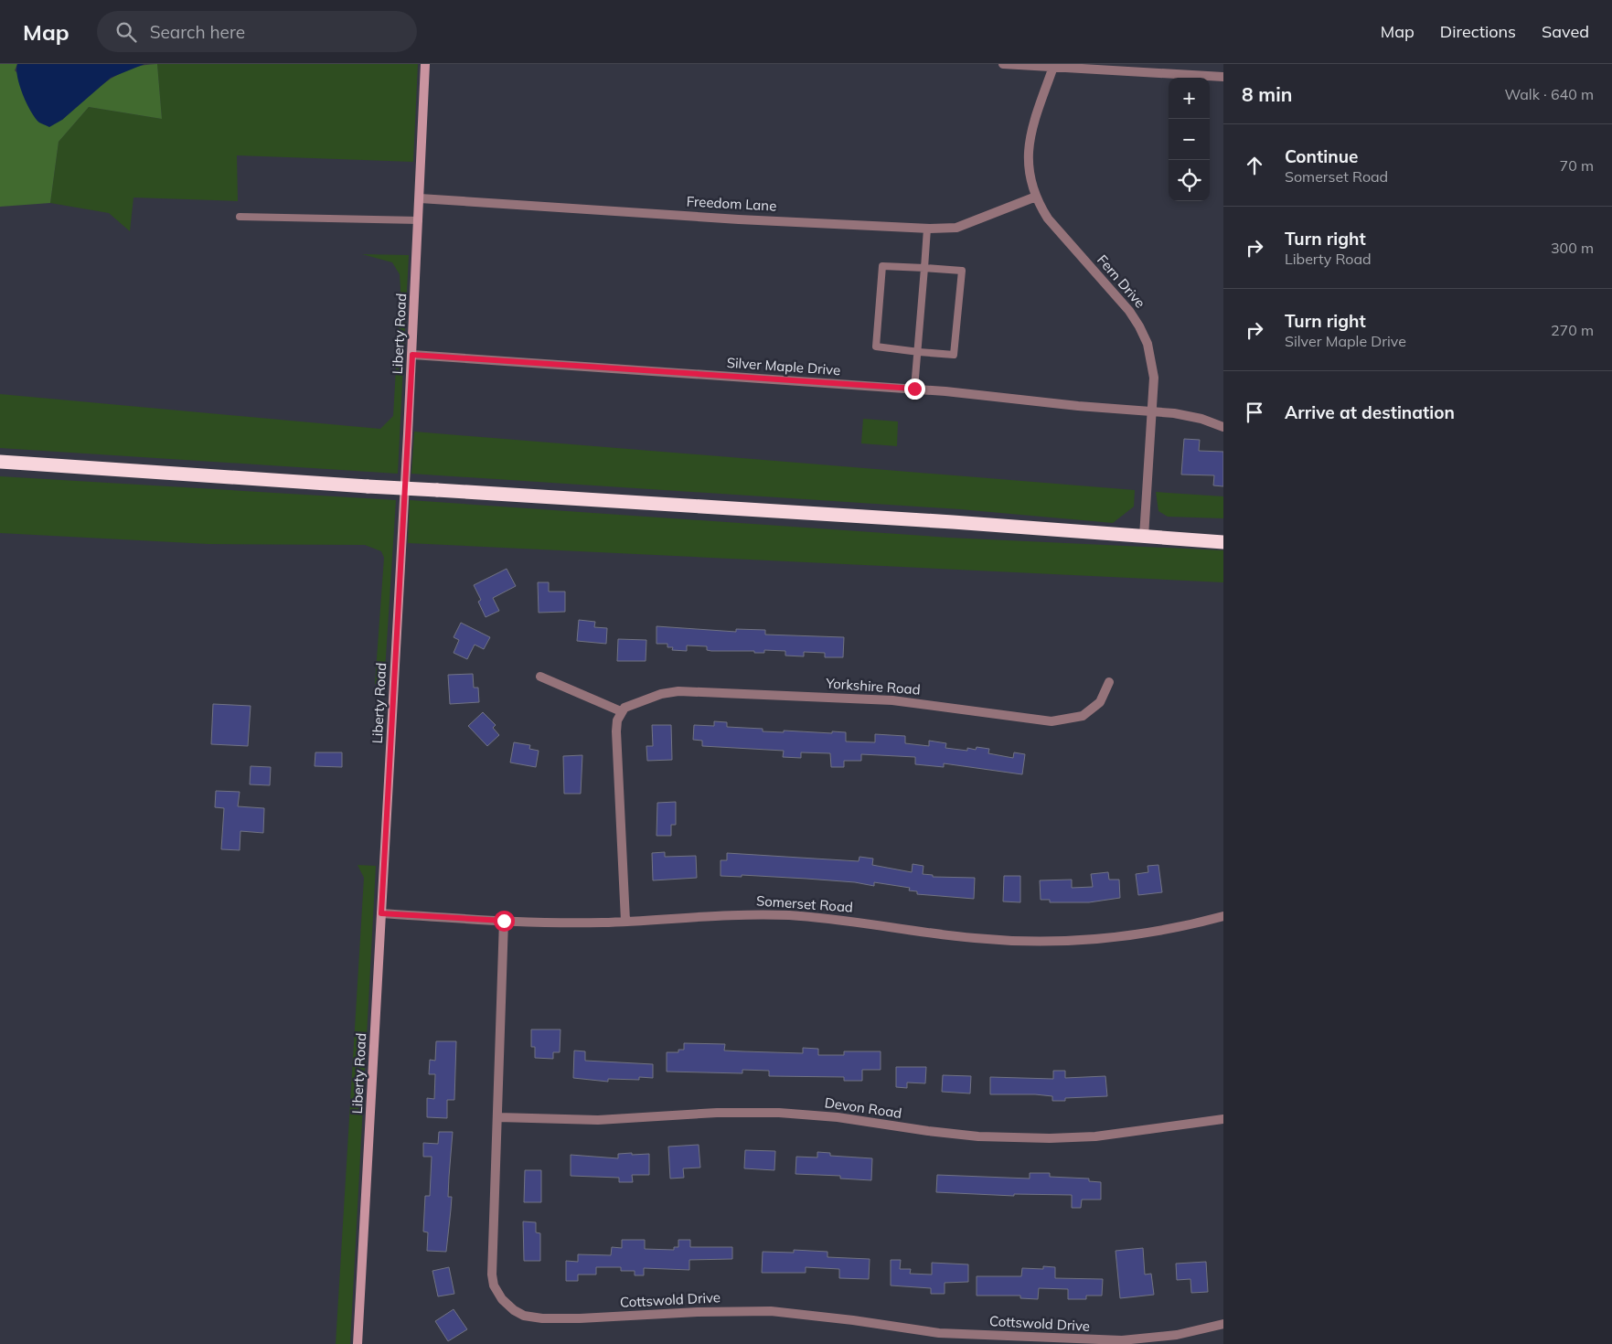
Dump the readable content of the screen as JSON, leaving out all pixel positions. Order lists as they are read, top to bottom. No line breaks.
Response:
{"streets":{"street":["Freedom Lane","Fern Drive","Liberty Road","Silver Maple Drive","Yorkshire Road","Somerset Road","Devon Road","Cottswold Drive"]},"crossings":[["Freedom Lane","Fern Drive"],["Freedom Lane","Liberty Road"],["Fern Drive","Silver Maple Drive"],["Liberty Road","Silver Maple Drive"],["Liberty Road","Somerset Road"],["Somerset Road","Cottswold Drive"],["Devon Road","Cottswold Drive"]],"page":{"header":"Map","search":"Search here","nav":["Map","Directions","Saved"],"heading":["8 min","Walk · 640 m"],"map_buttons":["+","−"],"list":[["Continue","Somerset Road","70 m"],["Turn right","Liberty Road","300 m"],["Turn right","Silver Maple Drive","270 m"],"Arrive at destination"]}}
